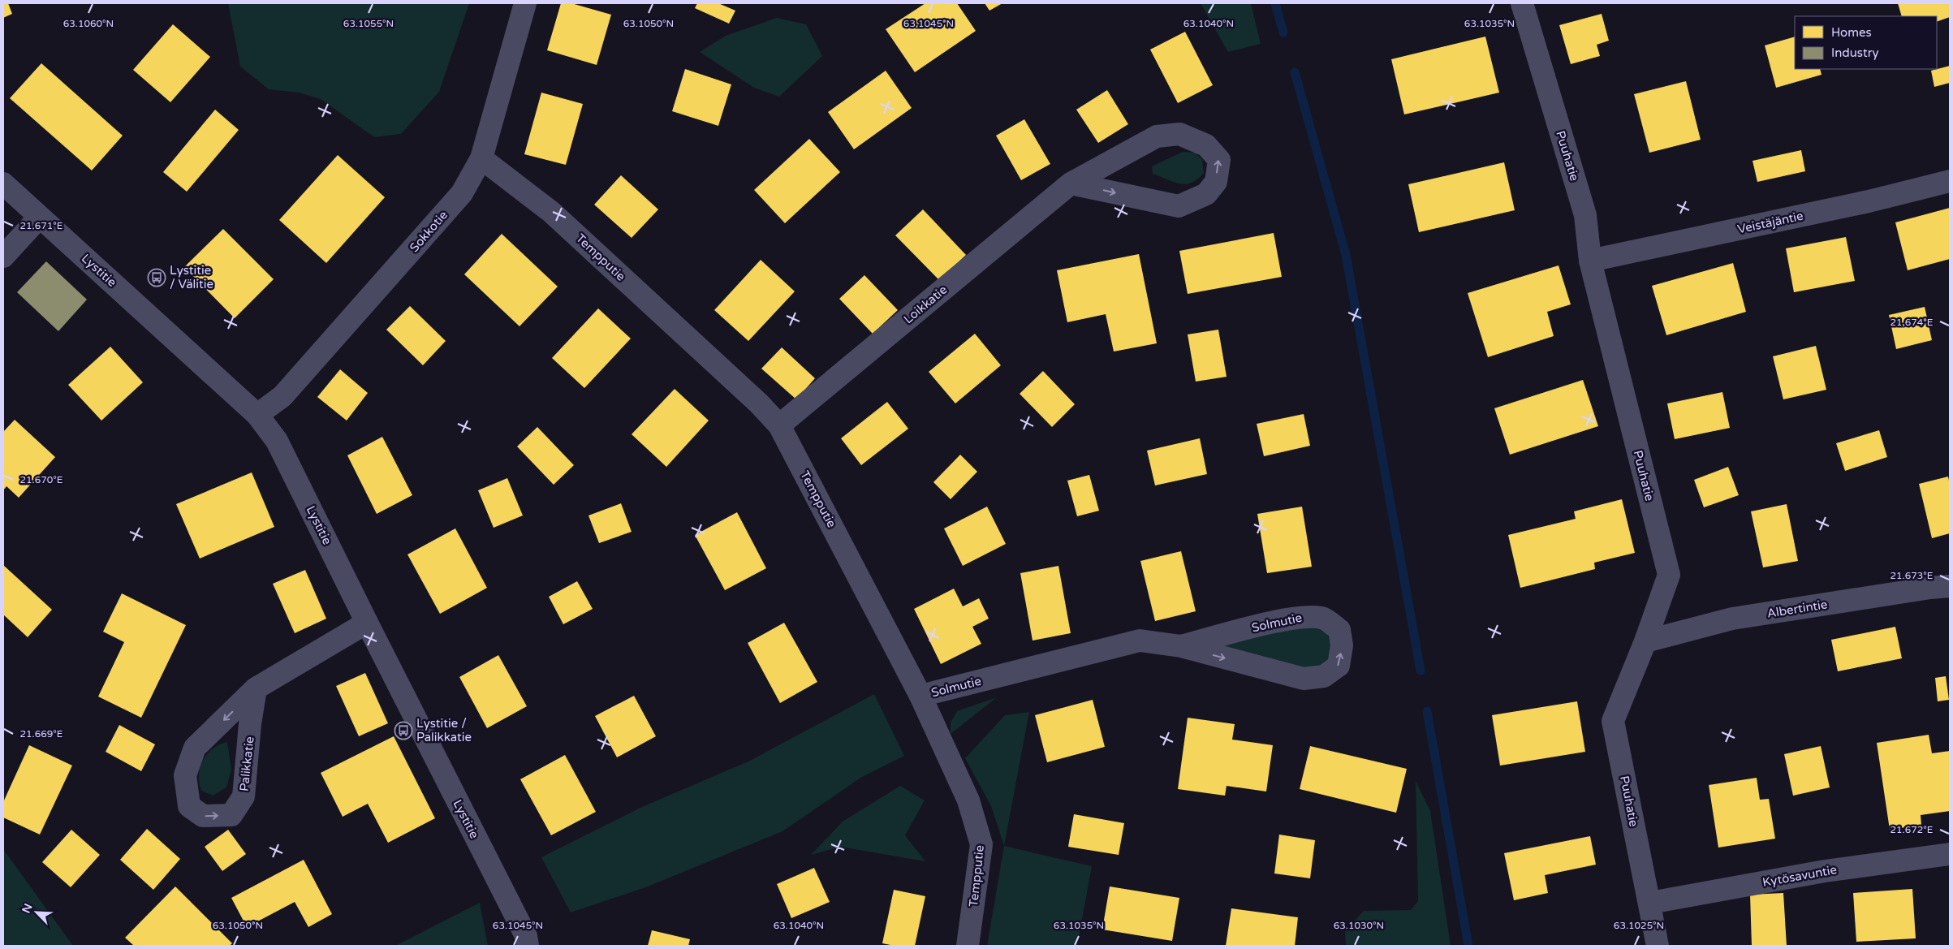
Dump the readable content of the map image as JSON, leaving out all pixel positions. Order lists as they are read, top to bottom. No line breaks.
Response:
{"streets":{"street":["Puuhatie","Veistäjäntie","Sokkotie","Tempputie","Lystitie","Loikkatie","Albertintie","Solmutie","Palikkatie","Kytösavuntie"]},"crossings":[["Puuhatie","Veistäjäntie"],["Puuhatie","Albertintie"],["Puuhatie","Kytösavuntie"],["Sokkotie","Tempputie"],["Sokkotie","Lystitie"],["Tempputie","Loikkatie"],["Tempputie","Solmutie"],["Lystitie","Palikkatie"]],"places":{"bus stop":["Lystitie / Välitie","Lystitie / Palikkatie"]},"legend":["Homes","Industry"],"north":"top left","coordinates":["63.1060°N","63.1055°N","63.1050°N","63.1045°N","63.1040°N","63.1035°N","21.671°E","21.674°E","21.670°E","21.673°E","21.669°E","21.672°E","63.1030°N","63.1025°N"]}
